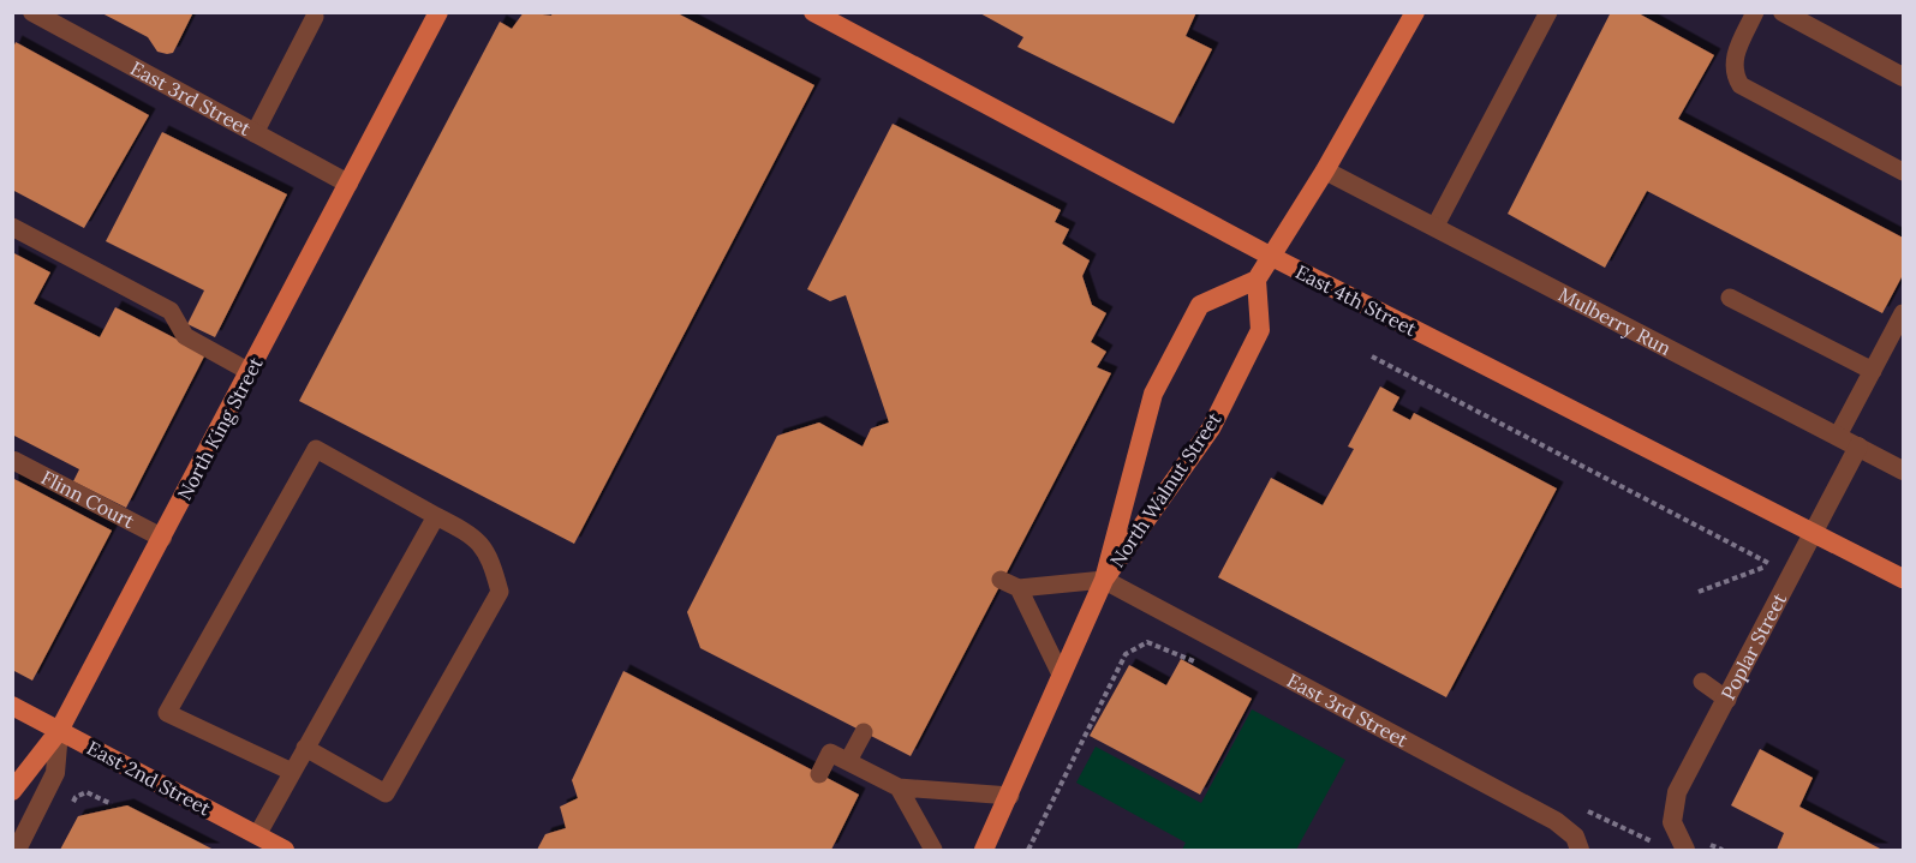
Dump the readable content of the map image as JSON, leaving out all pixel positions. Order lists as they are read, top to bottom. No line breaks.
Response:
{"streets":{"main road":["East 4th Street","North King Street","North Walnut Street","East 2nd Street"],"street":["East 3rd Street","Mulberry Run","Flinn Court","Poplar Street"]},"crossings":[["East 3rd Street","North King Street"],["East 3rd Street","North Walnut Street"],["East 4th Street","Poplar Street"],["Mulberry Run","Poplar Street"],["North King Street","Flinn Court"],["North King Street","East 2nd Street"]]}
